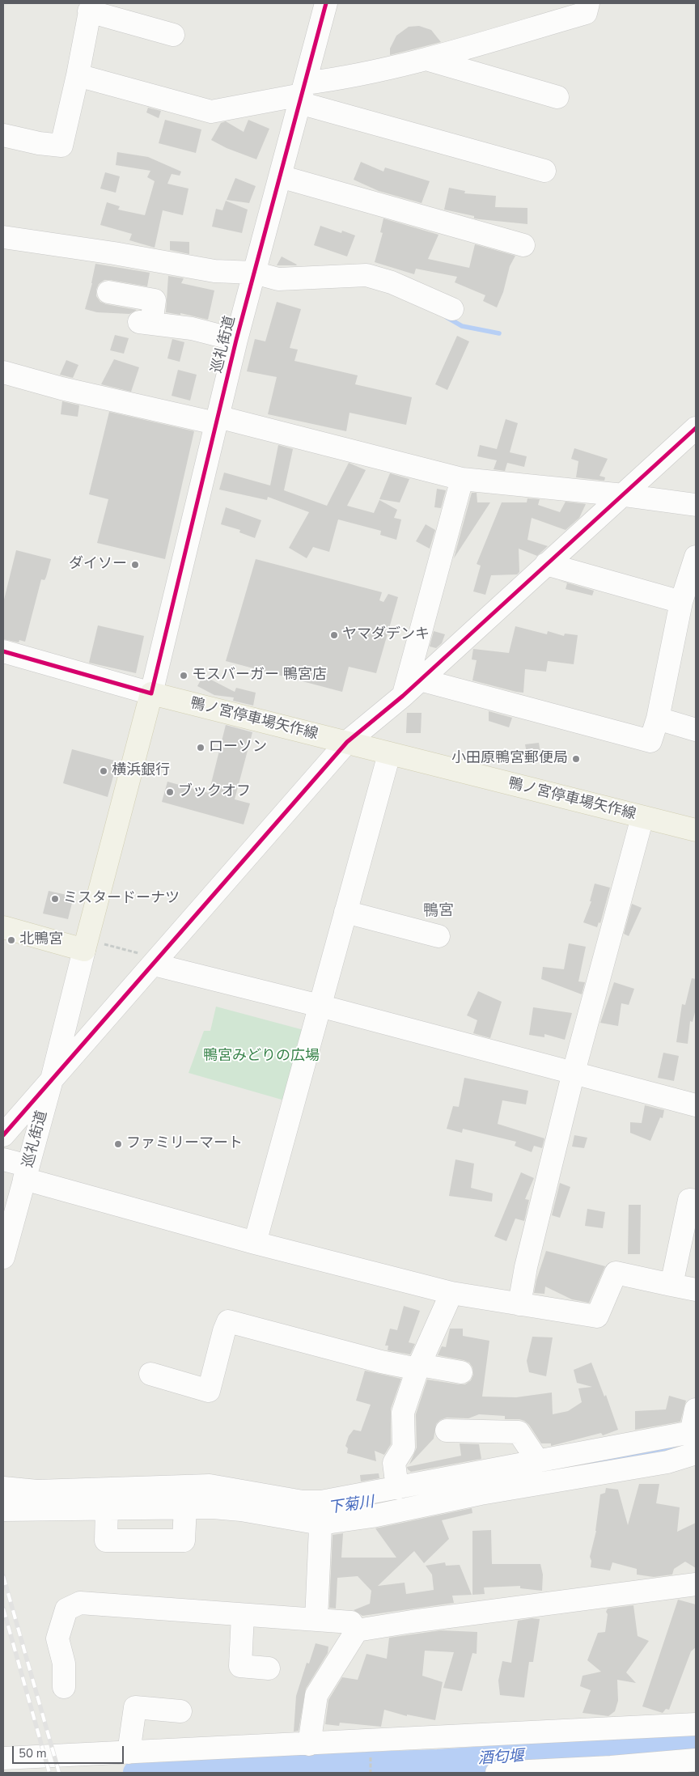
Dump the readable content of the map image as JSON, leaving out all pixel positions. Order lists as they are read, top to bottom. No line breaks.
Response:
{"streets":{"main road":["鴨ノ宮停車場矢作線"],"street":["巡礼街道"]},"crossings":[["巡礼街道","鴨ノ宮停車場矢作線"]],"districts":["鴨宮"],"water":["下菊川","酒匂堰"],"parks":["鴨宮みどりの広場"],"places":["ダイソー","ヤマダデンキ","モスバーガー 鴨宮店","ローソン","小田原鴨宮郵便局","横浜銀行","ブックオフ","ミスタードーナツ","北鴨宮","ファミリーマート"],"scale_bar":"50 m"}
